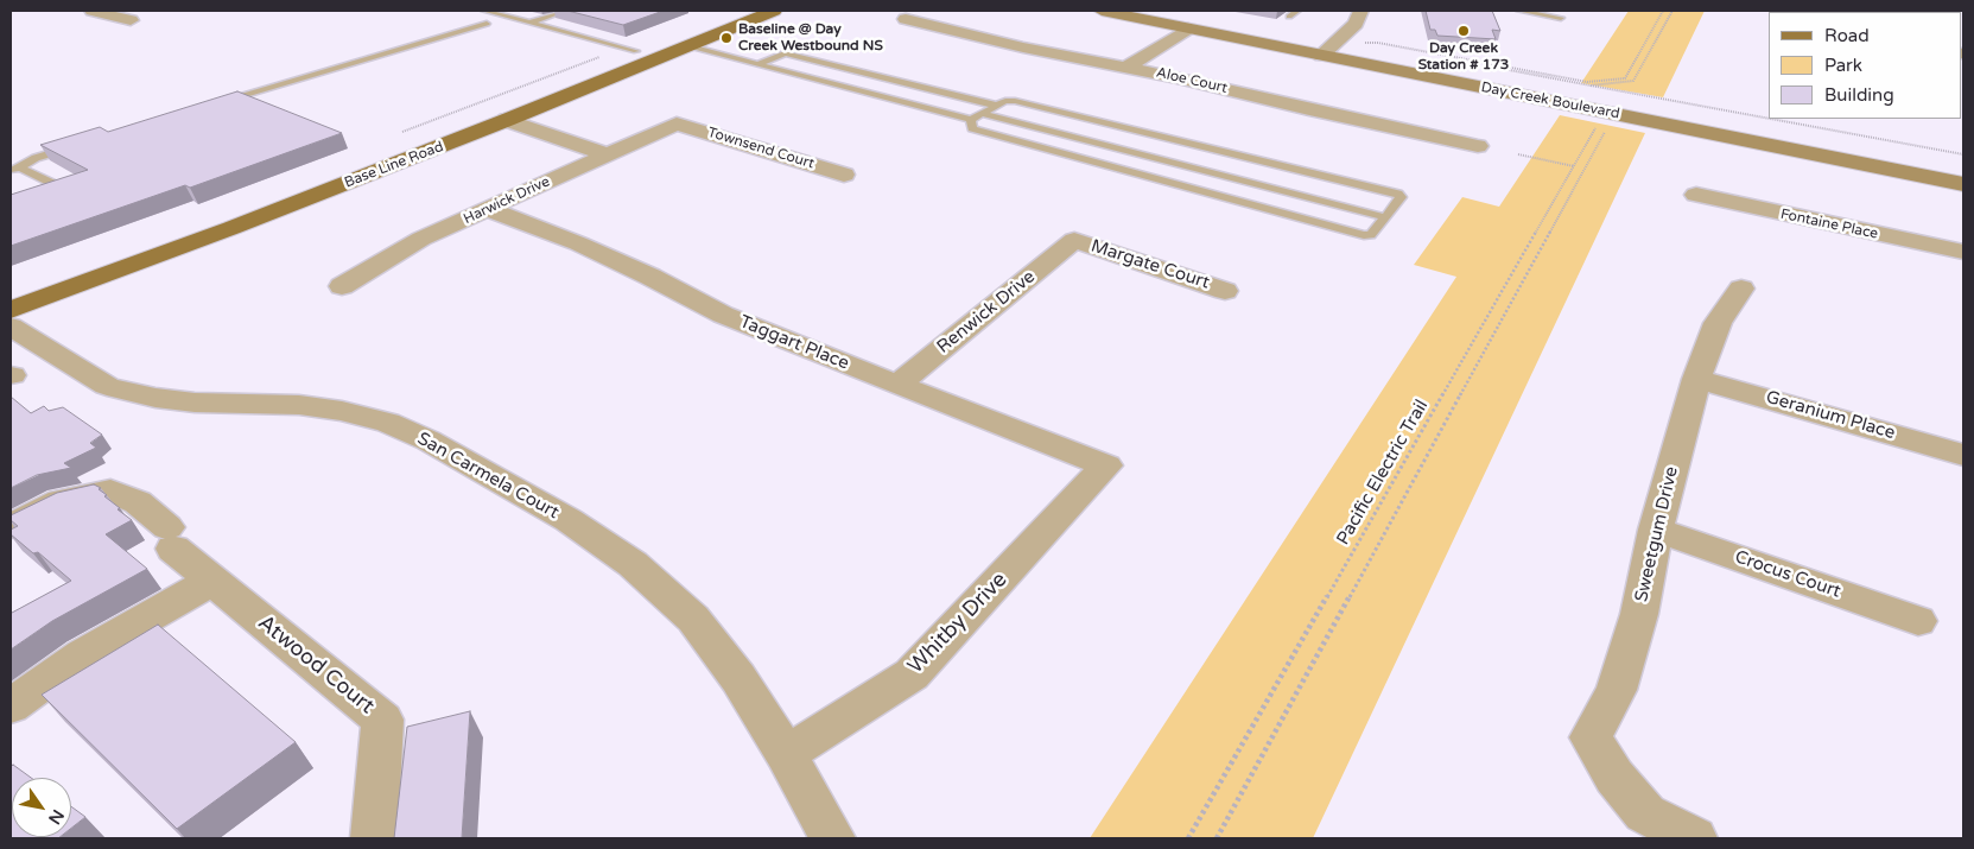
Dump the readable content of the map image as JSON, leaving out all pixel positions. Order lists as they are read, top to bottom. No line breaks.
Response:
{"streets":{"main road":["Day Creek Boulevard","Base Line Road"],"street":["Aloe Court","Townsend Court","Harwick Drive","Fontaine Place","Margate Court","Renwick Drive","Taggart Place","Geranium Place","San Carmela Court","Sweetgum Drive","Crocus Court","Whitby Drive","Atwood Court"],"path":["Pacific Electric Trail"]},"crossings":[["Townsend Court","Harwick Drive"],["Harwick Drive","Taggart Place"],["Margate Court","Renwick Drive"],["Renwick Drive","Taggart Place"],["Taggart Place","Whitby Drive"],["Geranium Place","Sweetgum Drive"],["San Carmela Court","Whitby Drive"],["Sweetgum Drive","Crocus Court"]],"places":["Day Creek Station # 173","Baseline @ Day Creek Westbound NS"],"legend":["Road","Park","Building"],"north":"bottom right"}
